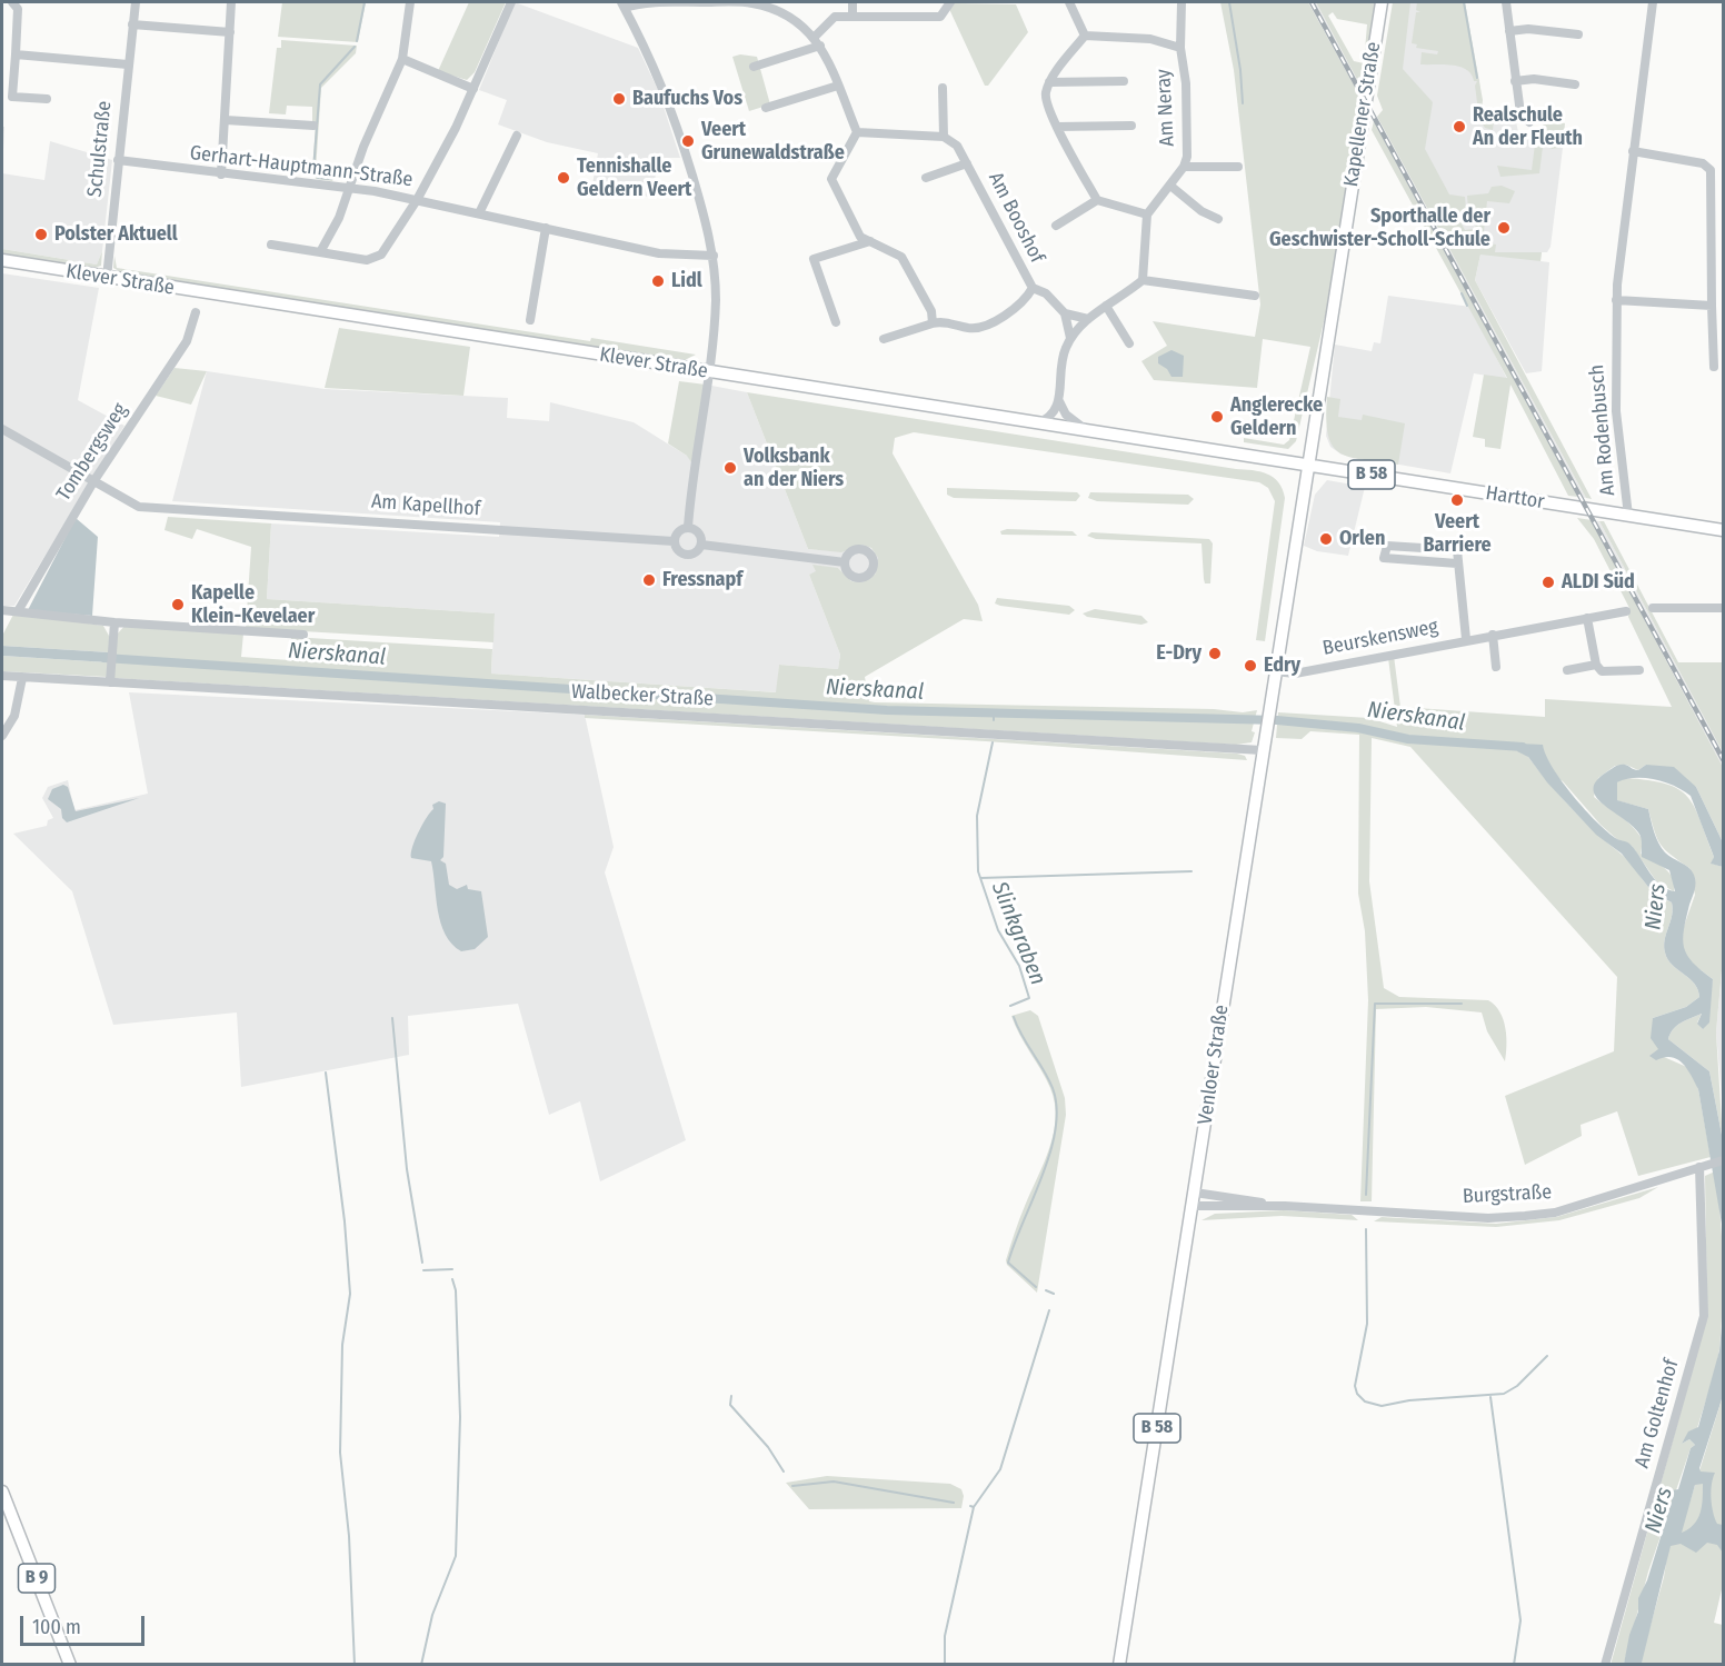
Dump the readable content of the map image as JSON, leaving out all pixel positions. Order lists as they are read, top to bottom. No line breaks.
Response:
{"streets":{"main road":["Kapellener Straße","Klever Straße","B 58","Harttor","Venloer Straße","B 9"],"street":["Am Neray","Schulstraße","Gerhart-Hauptmann-Straße","Am Booshof","Am Rodenbusch","Tombergsweg","Am Kapellhof","Beurskensweg","Walbecker Straße","Burgstraße","Am Goltenhof"]},"crossings":[["Kapellener Straße","Klever Straße"],["Kapellener Straße","Harttor"],["Kapellener Straße","Venloer Straße"],["Schulstraße","Gerhart-Hauptmann-Straße"],["Schulstraße","Klever Straße"],["Klever Straße","Harttor"],["Klever Straße","Venloer Straße"],["Am Rodenbusch","Harttor"],["Tombergsweg","Am Kapellhof"],["Harttor","Venloer Straße"],["Beurskensweg","Venloer Straße"],["Walbecker Straße","Venloer Straße"],["Venloer Straße","Burgstraße"],["Burgstraße","Am Goltenhof"]],"water":["Nierskanal","Niers","Slinkgraben"],"places":["Baufuchs Vos","Realschule An der Fleuth","Veert Grunewaldstraße","Tennishalle Geldern Veert","Sporthalle der Geschwister-Scholl-Schule","Polster Aktuell","Lidl","Anglerecke Geldern","Volksbank an der Niers","Veert Barriere","Orlen","Fressnapf","ALDI Süd","Kapelle Klein-Kevelaer","E-Dry","Edry"],"scale_bar":"100 m"}
